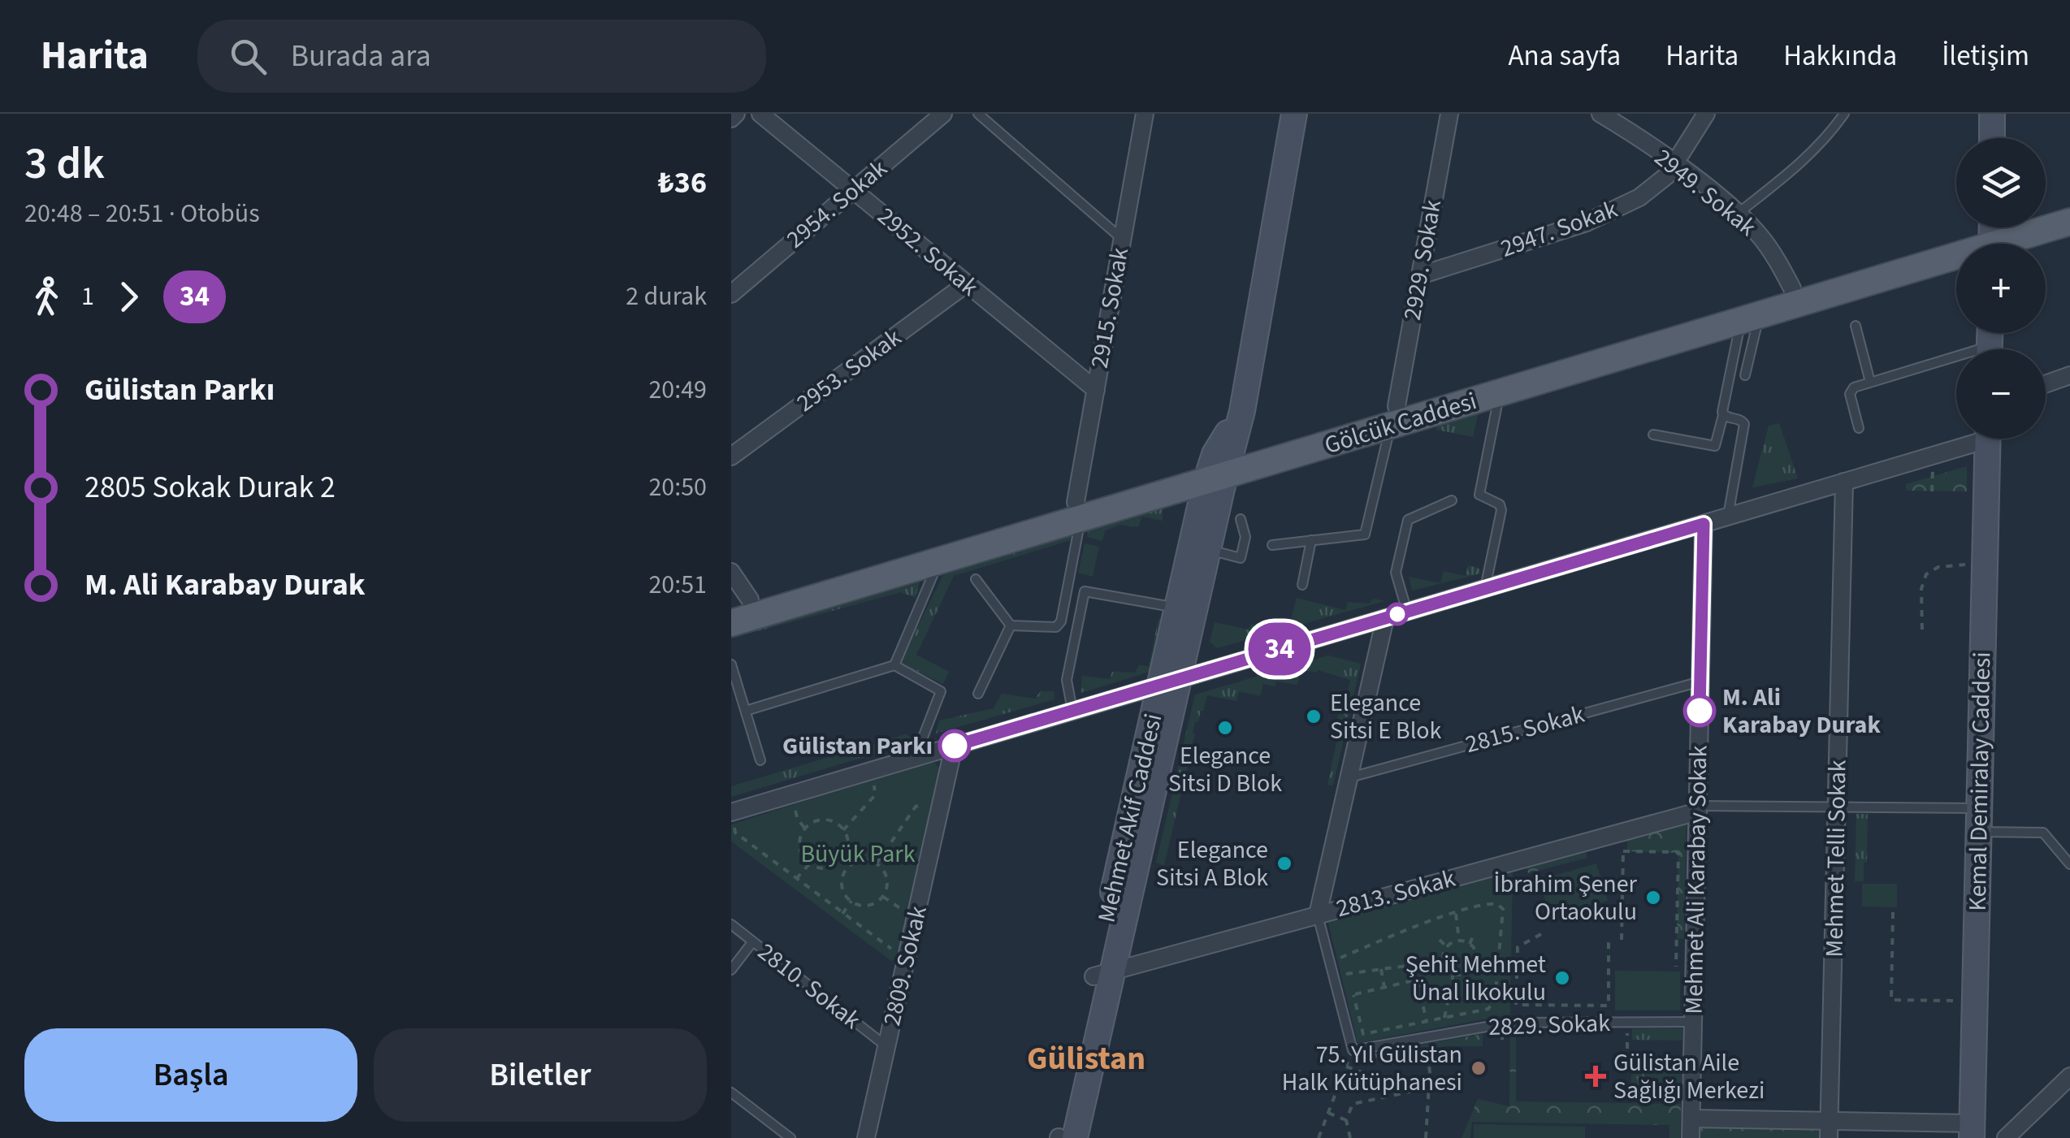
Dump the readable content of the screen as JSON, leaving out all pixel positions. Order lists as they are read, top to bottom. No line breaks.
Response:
{"streets":{"main road":["Gölcük Caddesi"],"street":["2949. Sokak","2954. Sokak","2947. Sokak","2952. Sokak","2929. Sokak","2915. Sokak","2953. Sokak","Kemal Demiralay Caddesi","Mehmet Akif Caddesi","Mehmet Telli Sokak","Mehmet Ali Karabay Sokak","2813. Sokak","2809. Sokak"],"lane":["2815. Sokak","2810. Sokak","2829. Sokak"]},"crossings":[["2949. Sokak","2947. Sokak"],["2949. Sokak","Gölcük Caddesi"],["2954. Sokak","2952. Sokak"],["2947. Sokak","2929. Sokak"],["2952. Sokak","2915. Sokak"],["2952. Sokak","2953. Sokak"],["2929. Sokak","Gölcük Caddesi"],["2915. Sokak","Gölcük Caddesi"],["Gölcük Caddesi","Mehmet Akif Caddesi"],["2815. Sokak","Mehmet Ali Karabay Sokak"],["Mehmet Akif Caddesi","2813. Sokak"],["Mehmet Ali Karabay Sokak","2813. Sokak"],["Mehmet Ali Karabay Sokak","2829. Sokak"],["2809. Sokak","2810. Sokak"]],"districts":["Gülistan"],"parks":["Büyük Park"],"places":{"other":["M. Ali Karabay Durak","Elegance Sitsi E Blok","Elegance Sitsi D Blok","Gülistan Parkı","Elegance Sitsi A Blok","İbrahim Şener Ortaokulu","Şehit Mehmet Ünal İlkokulu","75. Yıl Gülistan Halk Kütüphanesi"],"health":["Gülistan Aile Sağlığı Merkezi"]},"lines":["bus line 34"],"page":{"header":"Harita","search":"Burada ara","nav":["Ana sayfa","Harita","Hakkında","İletişim"],"heading":["3 dk","20:48 – 20:51 · Otobüs","₺36"],"on_map":"34","map_buttons":["+","−"],"legs":["1","34","2 durak"],"list":[{"name":"Gülistan Parkı","value":"20:49"},{"name":"2805 Sokak Durak 2","value":"20:50"},{"name":"M. Ali Karabay Durak","value":"20:51"}],"buttons":["Başla","Biletler"]}}
